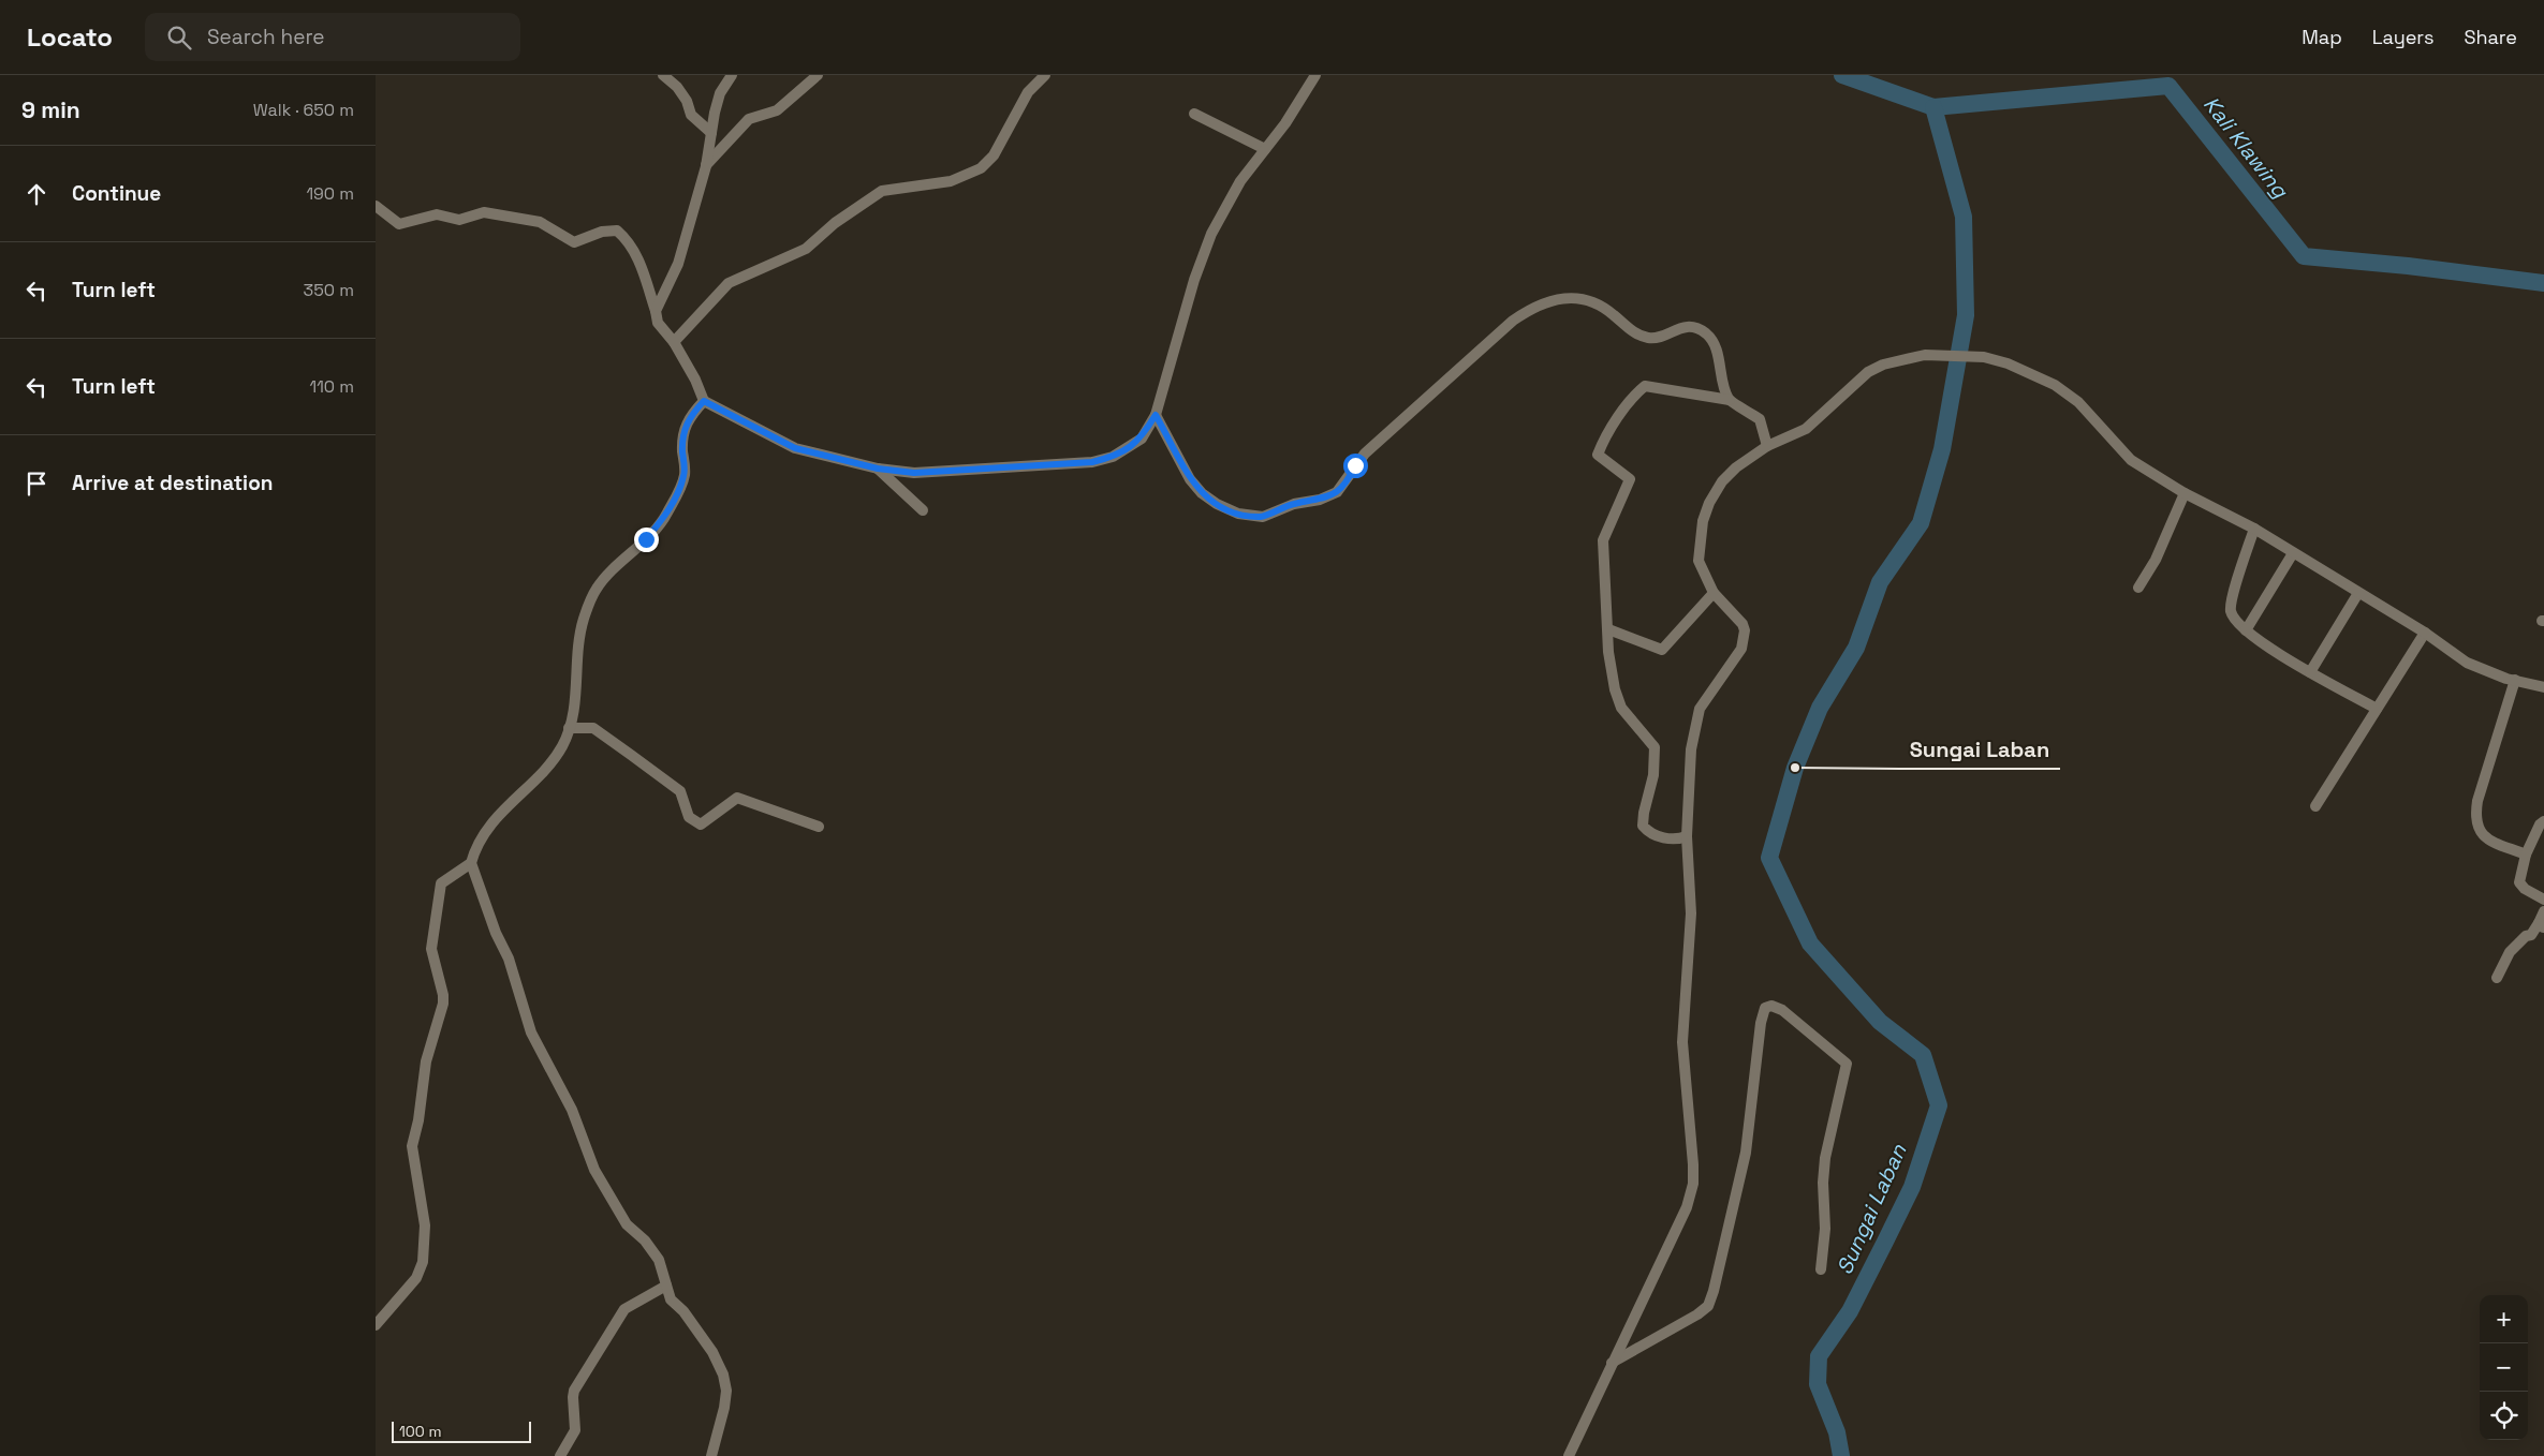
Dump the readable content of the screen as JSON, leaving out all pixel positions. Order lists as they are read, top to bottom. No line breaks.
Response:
{"water":["Kali Klawing","Sungai Laban"],"places":["Sungai Laban"],"scale_bar":"100 m","page":{"header":"Locato","search":"Search here","nav":["Map","Layers","Share"],"heading":["9 min","Walk · 650 m"],"list":[["Continue","190 m"],["Turn left","350 m"],["Turn left","110 m"],"Arrive at destination"],"map_buttons":["+","−"],"scale":"100 m"}}
